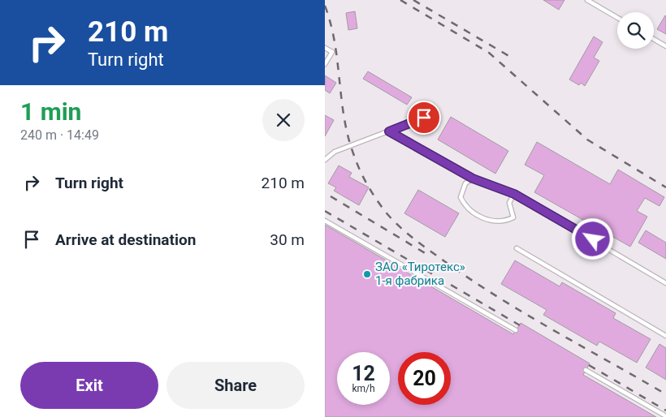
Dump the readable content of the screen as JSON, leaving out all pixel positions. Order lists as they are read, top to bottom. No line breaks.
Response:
{"places":["ЗАО «Тиротекс» 1-я фабрика"],"page":{"turn":["210 m","Turn right"],"heading":["1 min","240 m · 14:49"],"list":[{"name":"Turn right","value":"210 m"},{"name":"Arrive at destination","value":"30 m"}],"speed":"12 km/h","limit":"20","buttons":["Exit","Share"]}}
